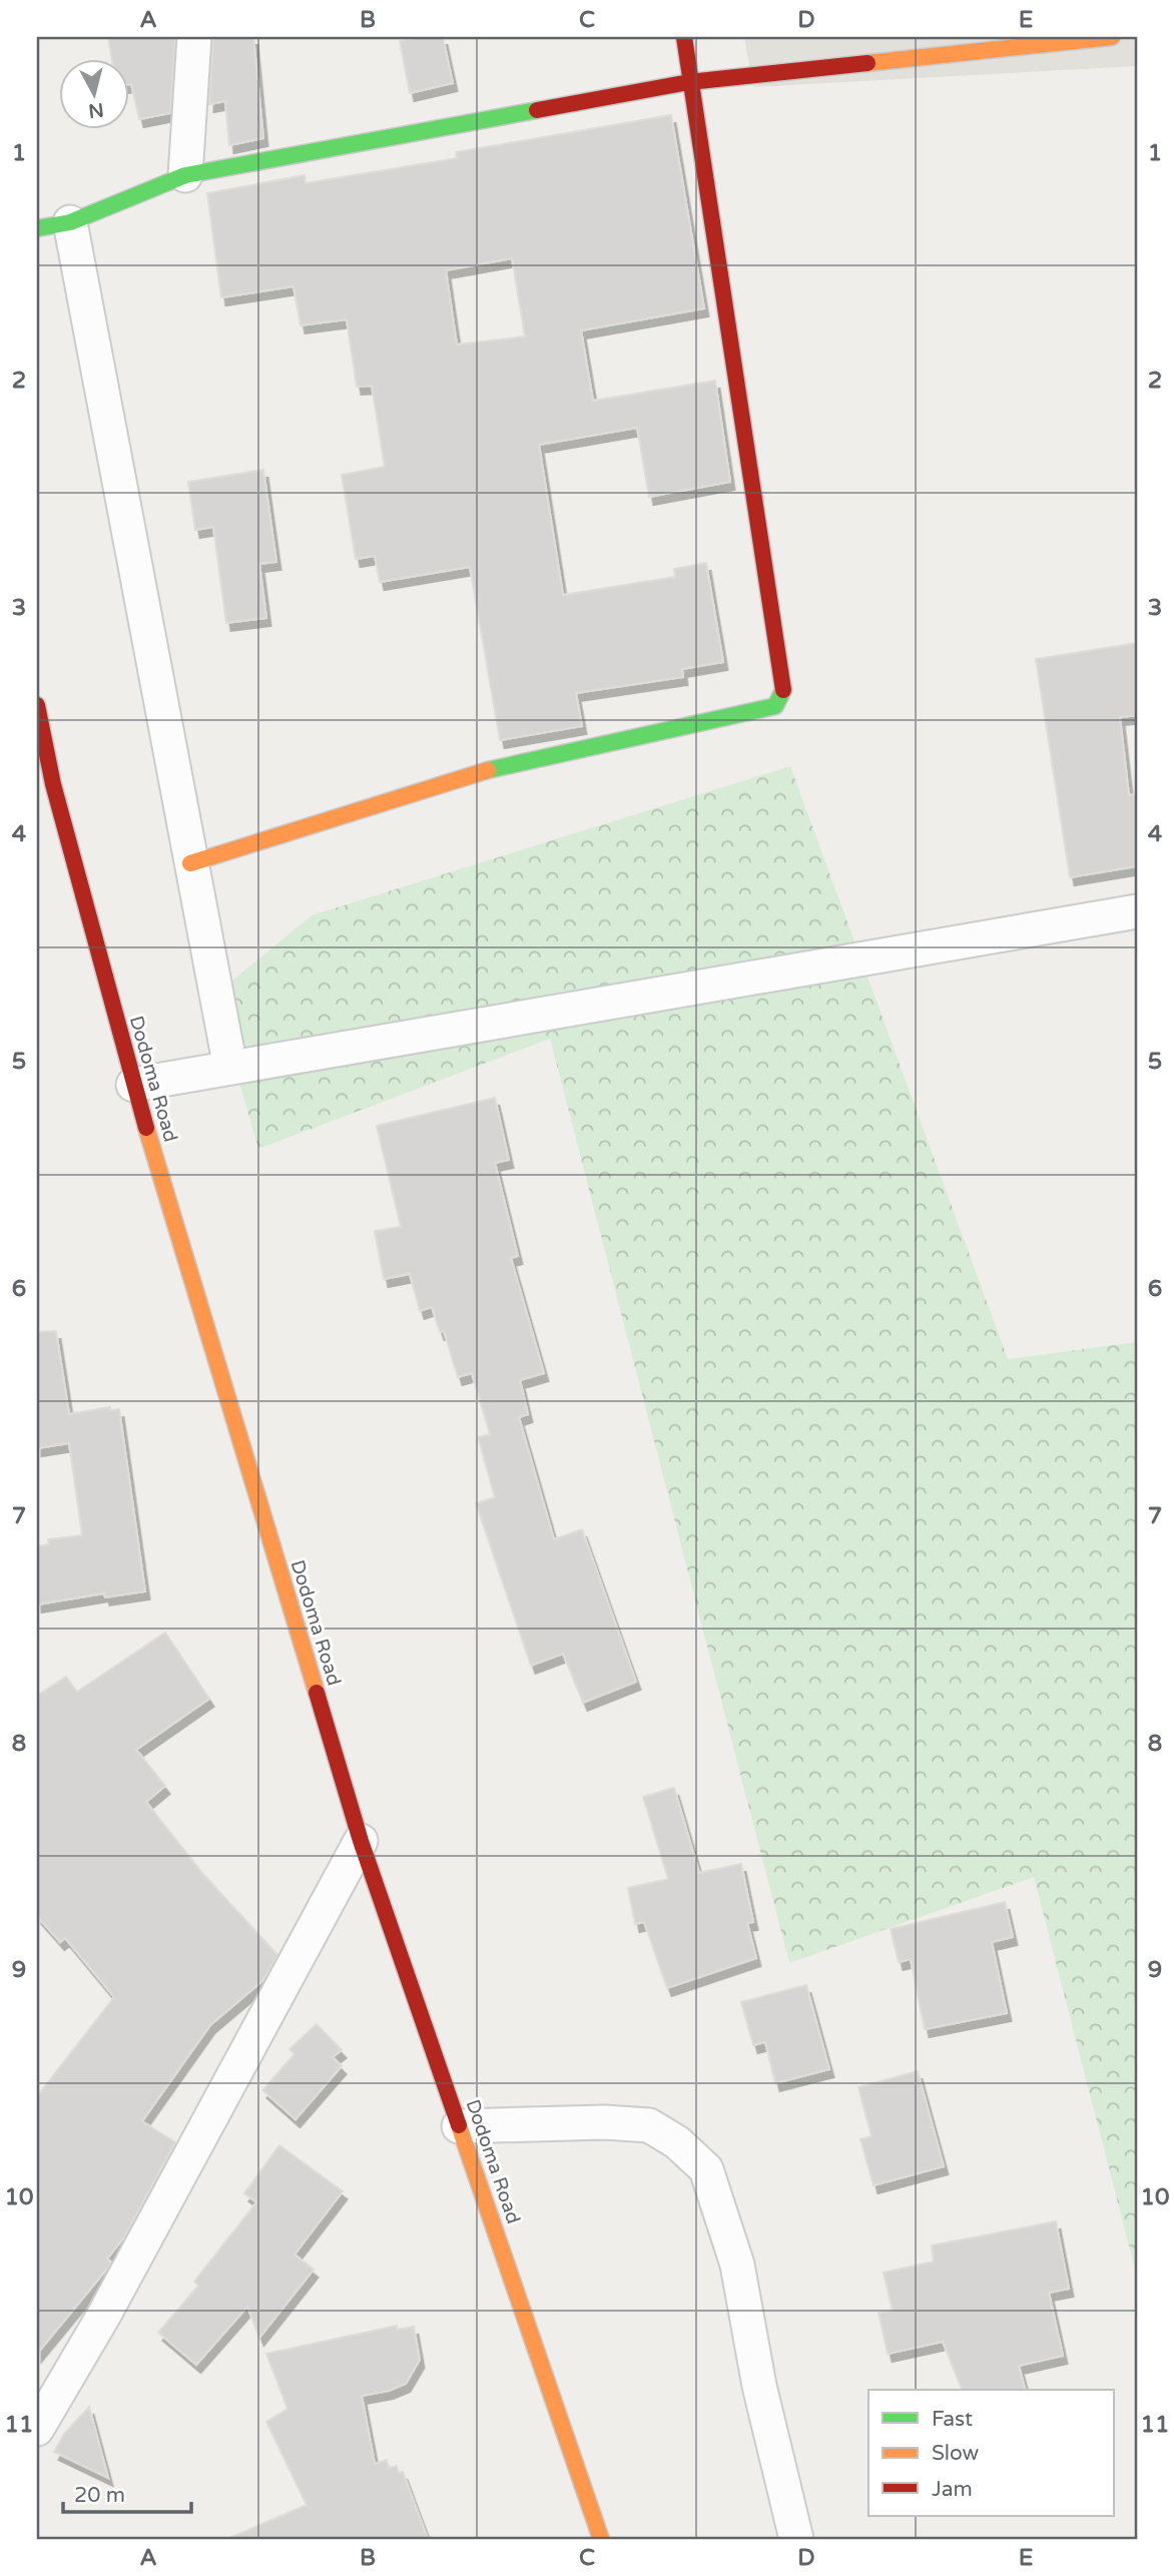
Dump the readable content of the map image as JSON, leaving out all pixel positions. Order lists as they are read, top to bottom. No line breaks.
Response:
{"streets":{"main road":["Dodoma Road"]},"legend":["Fast","Slow","Jam"],"scale_bar":"20 m","north":"bottom","grid":{"columns":["A","B","C","D","E"],"rows":["1","2","3","4","5","6","7","8","9","10","11"]}}
